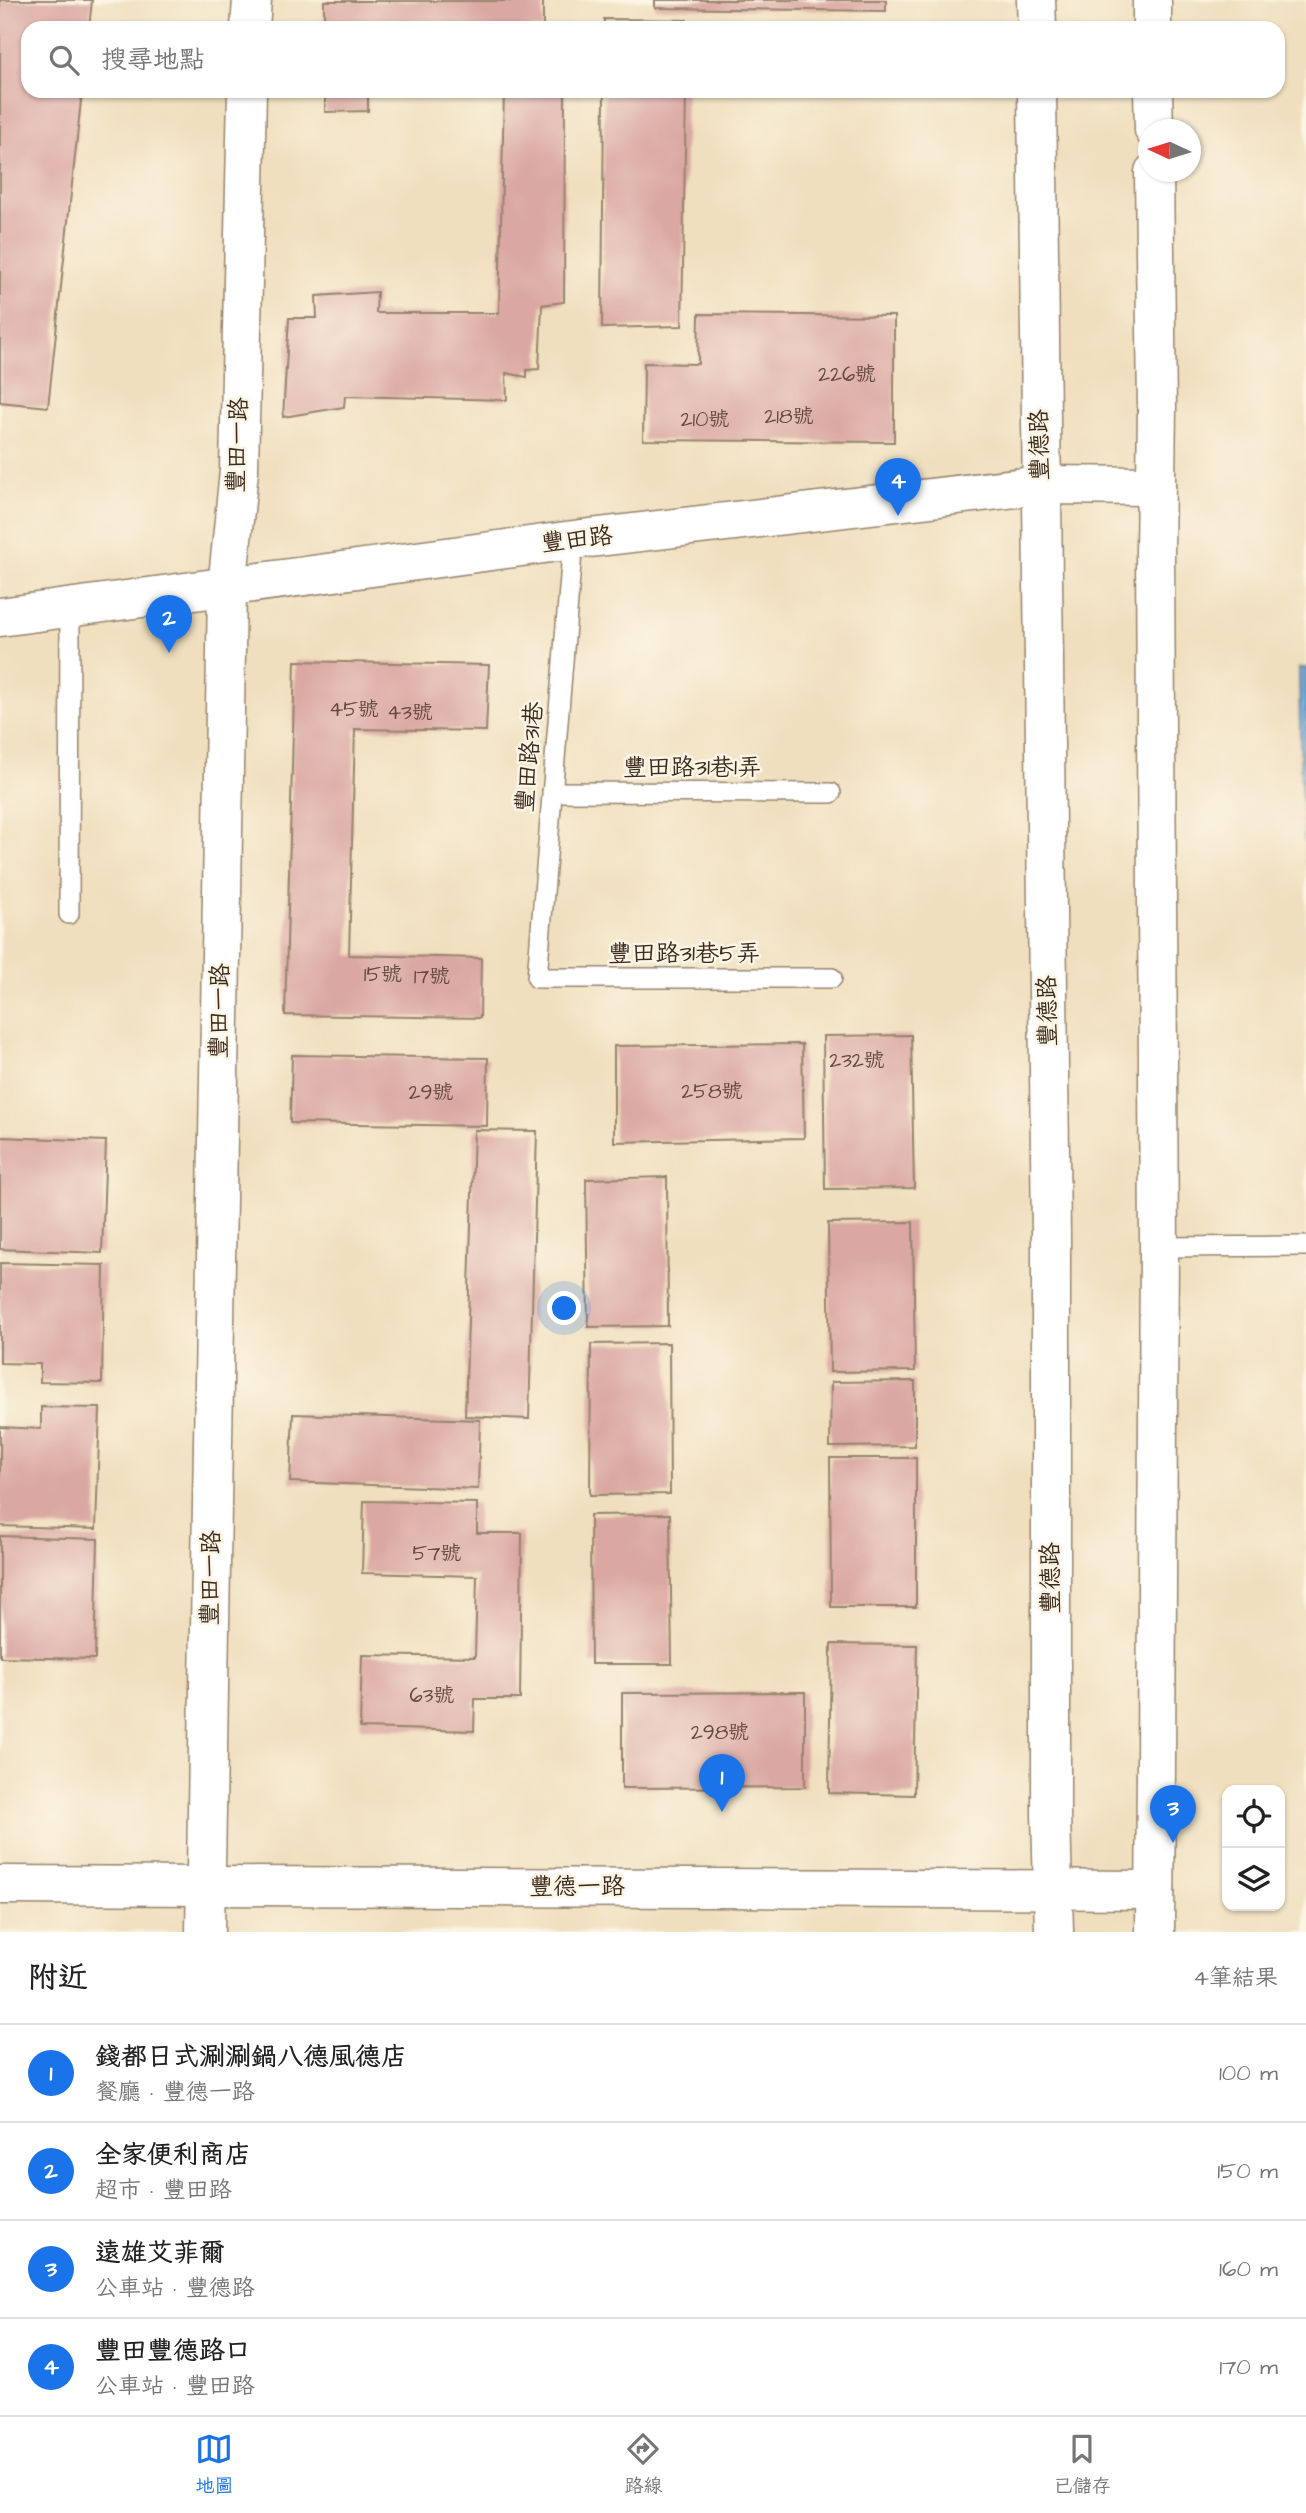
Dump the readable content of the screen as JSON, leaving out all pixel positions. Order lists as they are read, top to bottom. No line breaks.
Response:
{"streets":{"street":["豐田一路","豐德路","豐田路","豐德一路"],"lane":["豐田路31巷","豐田路31巷1弄","豐田路31巷5弄"]},"crossings":[["豐田一路","豐田路"],["豐田一路","豐德一路"],["豐德路","豐田路"],["豐德路","豐德一路"],["豐田路","豐田路31巷"],["豐田路31巷","豐田路31巷1弄"],["豐田路31巷","豐田路31巷5弄"]],"house_numbers":["226號","218號","210號","45號","43號","15號","17號","232號","258號","29號","57號","63號","298號"],"north":"left","page":{"search":"搜尋地點","pins":["4","2","1","3"],"heading":["附近","4筆結果"],"list":[{"mark":"1","name":"錢都日式涮涮鍋八德風德店","note":"餐廳 · 豐德一路","value":"100 m"},{"mark":"2","name":"全家便利商店","note":"超市 · 豐田路","value":"150 m"},{"mark":"3","name":"遠雄艾菲爾","note":"公車站 · 豐德路","value":"160 m"},{"mark":"4","name":"豐田豐德路口","note":"公車站 · 豐田路","value":"170 m"}],"nav":["地圖","路線","已儲存"]}}
